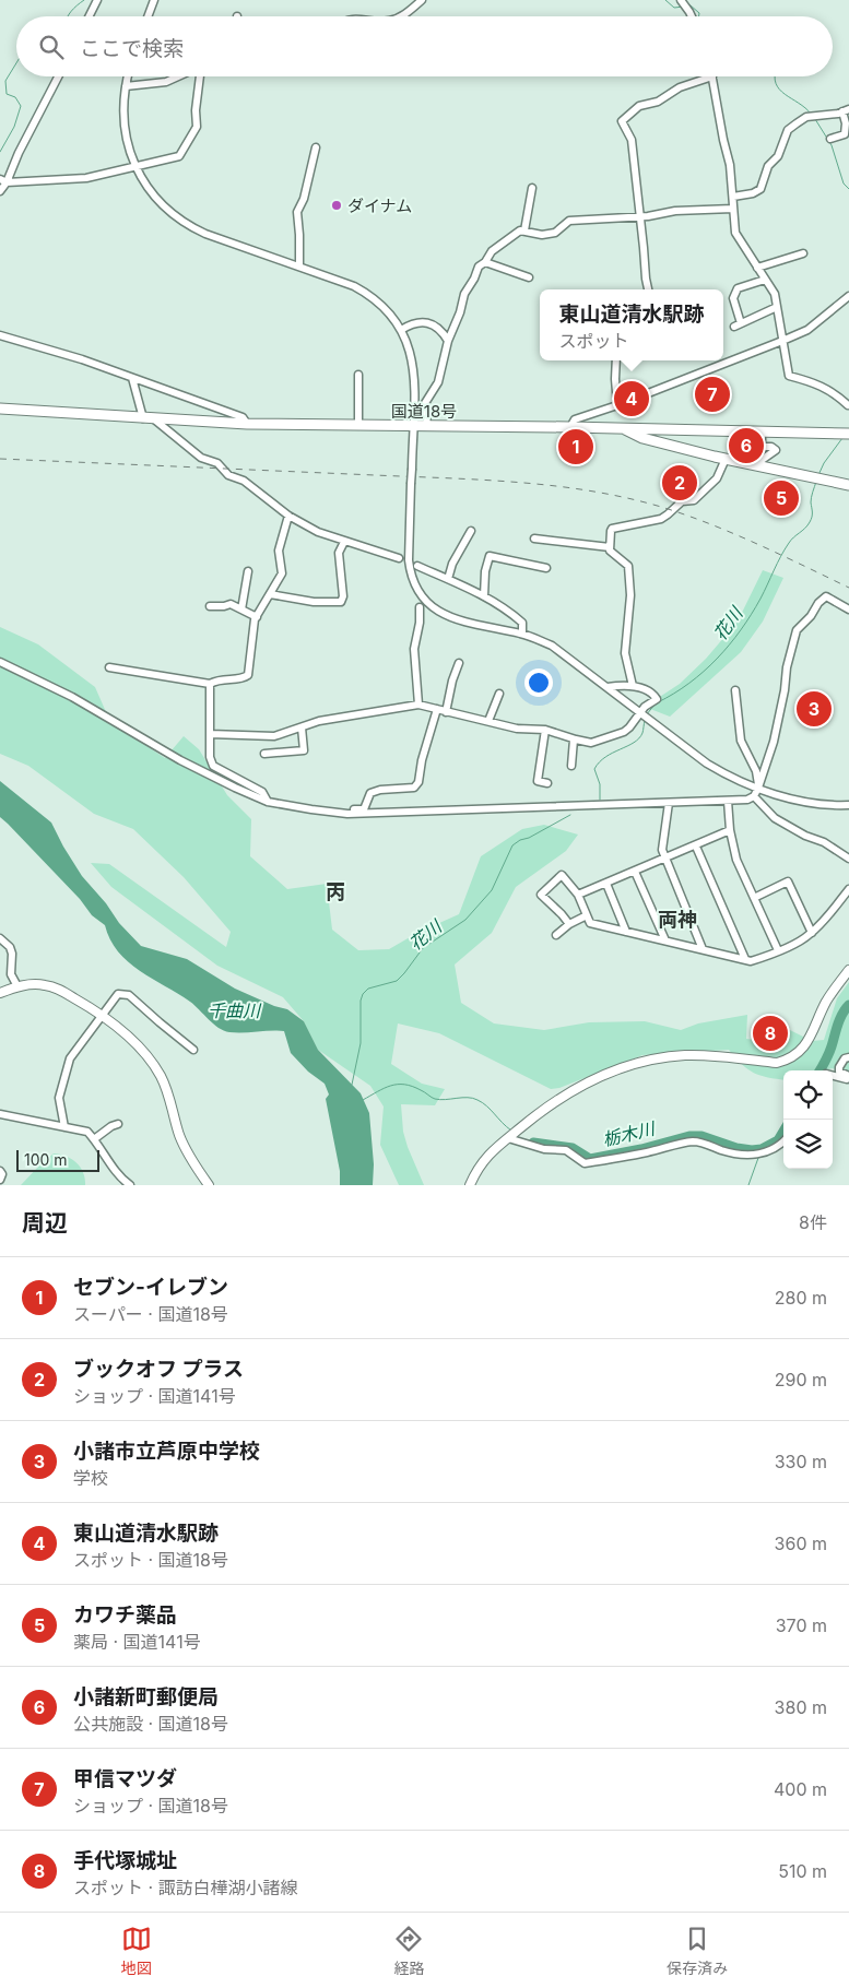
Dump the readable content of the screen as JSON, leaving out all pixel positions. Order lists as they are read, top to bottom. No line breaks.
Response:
{"streets":{"highway":["国道18号"]},"districts":["丙","両神"],"water":["花川","千曲川","栃木川"],"places":["ダイナム"],"scale_bar":"100 m","page":{"search":"ここで検索","popup":["東山道清水駅跡","スポット"],"pins":["7","4","6","1","2","5","3","8"],"scale":"100 m","heading":["周辺","8件"],"list":[{"mark":"1","name":"セブン-イレブン","note":"スーパー · 国道18号","value":"280 m"},{"mark":"2","name":"ブックオフ プラス","note":"ショップ · 国道141号","value":"290 m"},{"mark":"3","name":"小諸市立芦原中学校","note":"学校","value":"330 m"},{"mark":"4","name":"東山道清水駅跡","note":"スポット · 国道18号","value":"360 m"},{"mark":"5","name":"カワチ薬品","note":"薬局 · 国道141号","value":"370 m"},{"mark":"6","name":"小諸新町郵便局","note":"公共施設 · 国道18号","value":"380 m"},{"mark":"7","name":"甲信マツダ","note":"ショップ · 国道18号","value":"400 m"},{"mark":"8","name":"手代塚城址","note":"スポット · 諏訪白樺湖小諸線","value":"510 m"}],"nav":["地図","経路","保存済み"]}}
